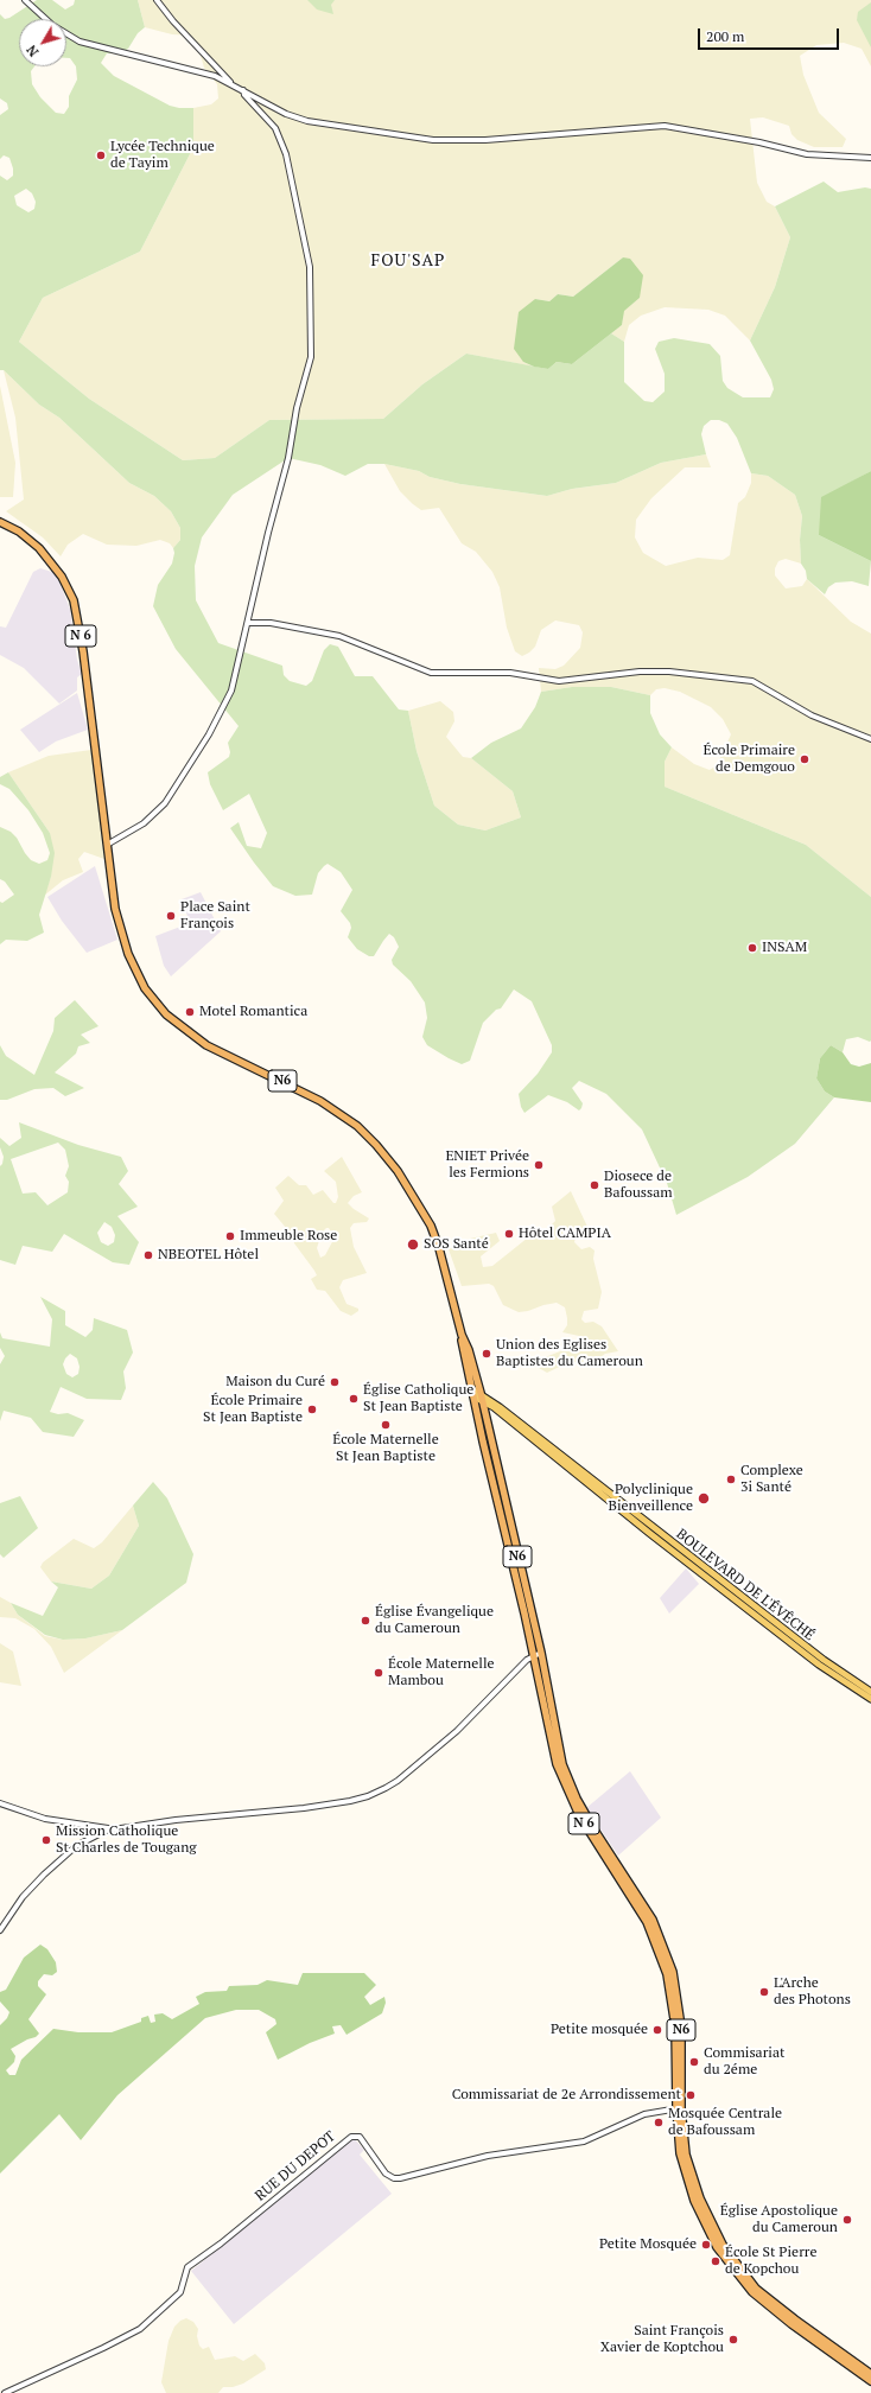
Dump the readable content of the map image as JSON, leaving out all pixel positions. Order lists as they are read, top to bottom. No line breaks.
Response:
{"streets":{"highway":["N 6","N6"],"main road":["BOULEVARD DE L'ÉVÊCHÉ"],"street":["RUE DU DEPOT"]},"crossings":[["N 6","N6"],["N6","BOULEVARD DE L'ÉVÊCHÉ"],["N6","RUE DU DEPOT"]],"districts":["FOU'SAP"],"places":["Lycée Technique de Tayim","École Primaire de Demgouo","Place Saint François","INSAM","Motel Romantica","ENIET Privée les Fermions","Diosece de Bafoussam","Hôtel CAMPIA","Immeuble Rose","SOS Santé","NBEOTEL Hôtel","Union des Eglises Baptistes du Cameroun","Maison du Curé","Église Catholique St Jean Baptiste","École Primaire St Jean Baptiste","École Maternelle St Jean Baptiste","Complexe 3i Santé","Polyclinique Bienveillence","Église Évangelique du Cameroun","École Maternelle Mambou","Mission Catholique St Charles de Tougang","L'Arche des Photons","Petite mosquée","Commisariat du 2éme","Commissariat de 2e Arrondissement","Mosquée Centrale de Bafoussam","Église Apostolique du Cameroun","Petite Mosquée","École St Pierre de Kopchou","Saint François Xavier de Koptchou"],"scale_bar":"200 m","north":"bottom left"}
